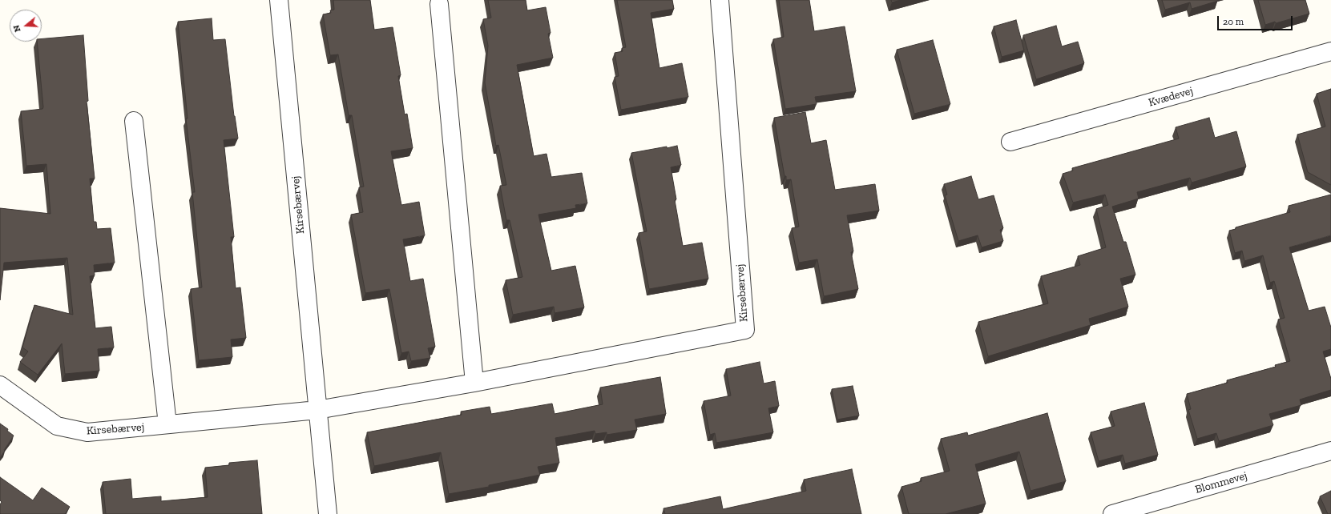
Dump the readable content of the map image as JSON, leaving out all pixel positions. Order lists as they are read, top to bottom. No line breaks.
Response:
{"streets":{"street":["Kvædevej","Kirsebærvej","Blommevej"]},"scale_bar":"20 m","north":"left"}
